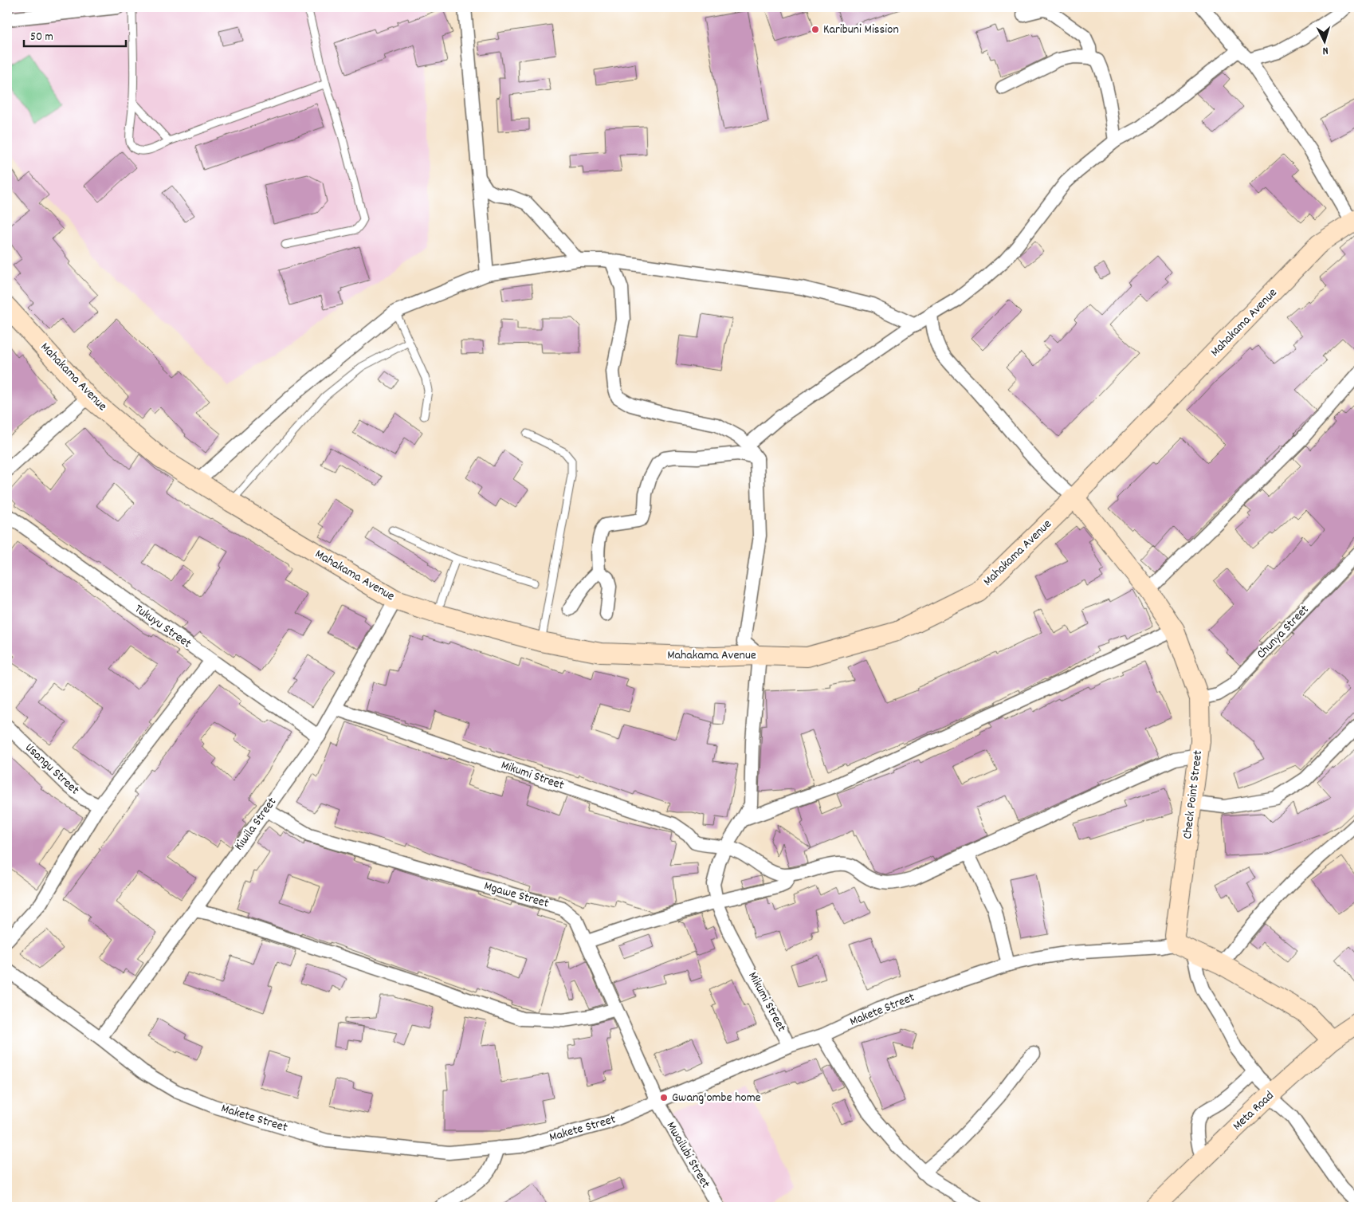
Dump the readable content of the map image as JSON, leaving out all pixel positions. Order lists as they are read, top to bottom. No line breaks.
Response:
{"streets":{"street":["Mahakama Avenue","Tukuyu Street","Chunya Street","Usangu Street","Mikumi Street","Check Point Street","Kiwila Street","Mgawe Street","Makete Street","Meta Road","Mwailubi Street"]},"crossings":[["Mahakama Avenue","Mikumi Street"],["Mahakama Avenue","Check Point Street"],["Mahakama Avenue","Kiwila Street"],["Tukuyu Street","Kiwila Street"],["Chunya Street","Check Point Street"],["Mikumi Street","Kiwila Street"],["Mikumi Street","Makete Street"],["Check Point Street","Makete Street"],["Kiwila Street","Mgawe Street"],["Kiwila Street","Makete Street"],["Mgawe Street","Makete Street"],["Mgawe Street","Mwailubi Street"],["Makete Street","Mwailubi Street"]],"places":["Karibuni Mission","Gwang'ombe home"],"scale_bar":"50 m","north":"bottom"}
